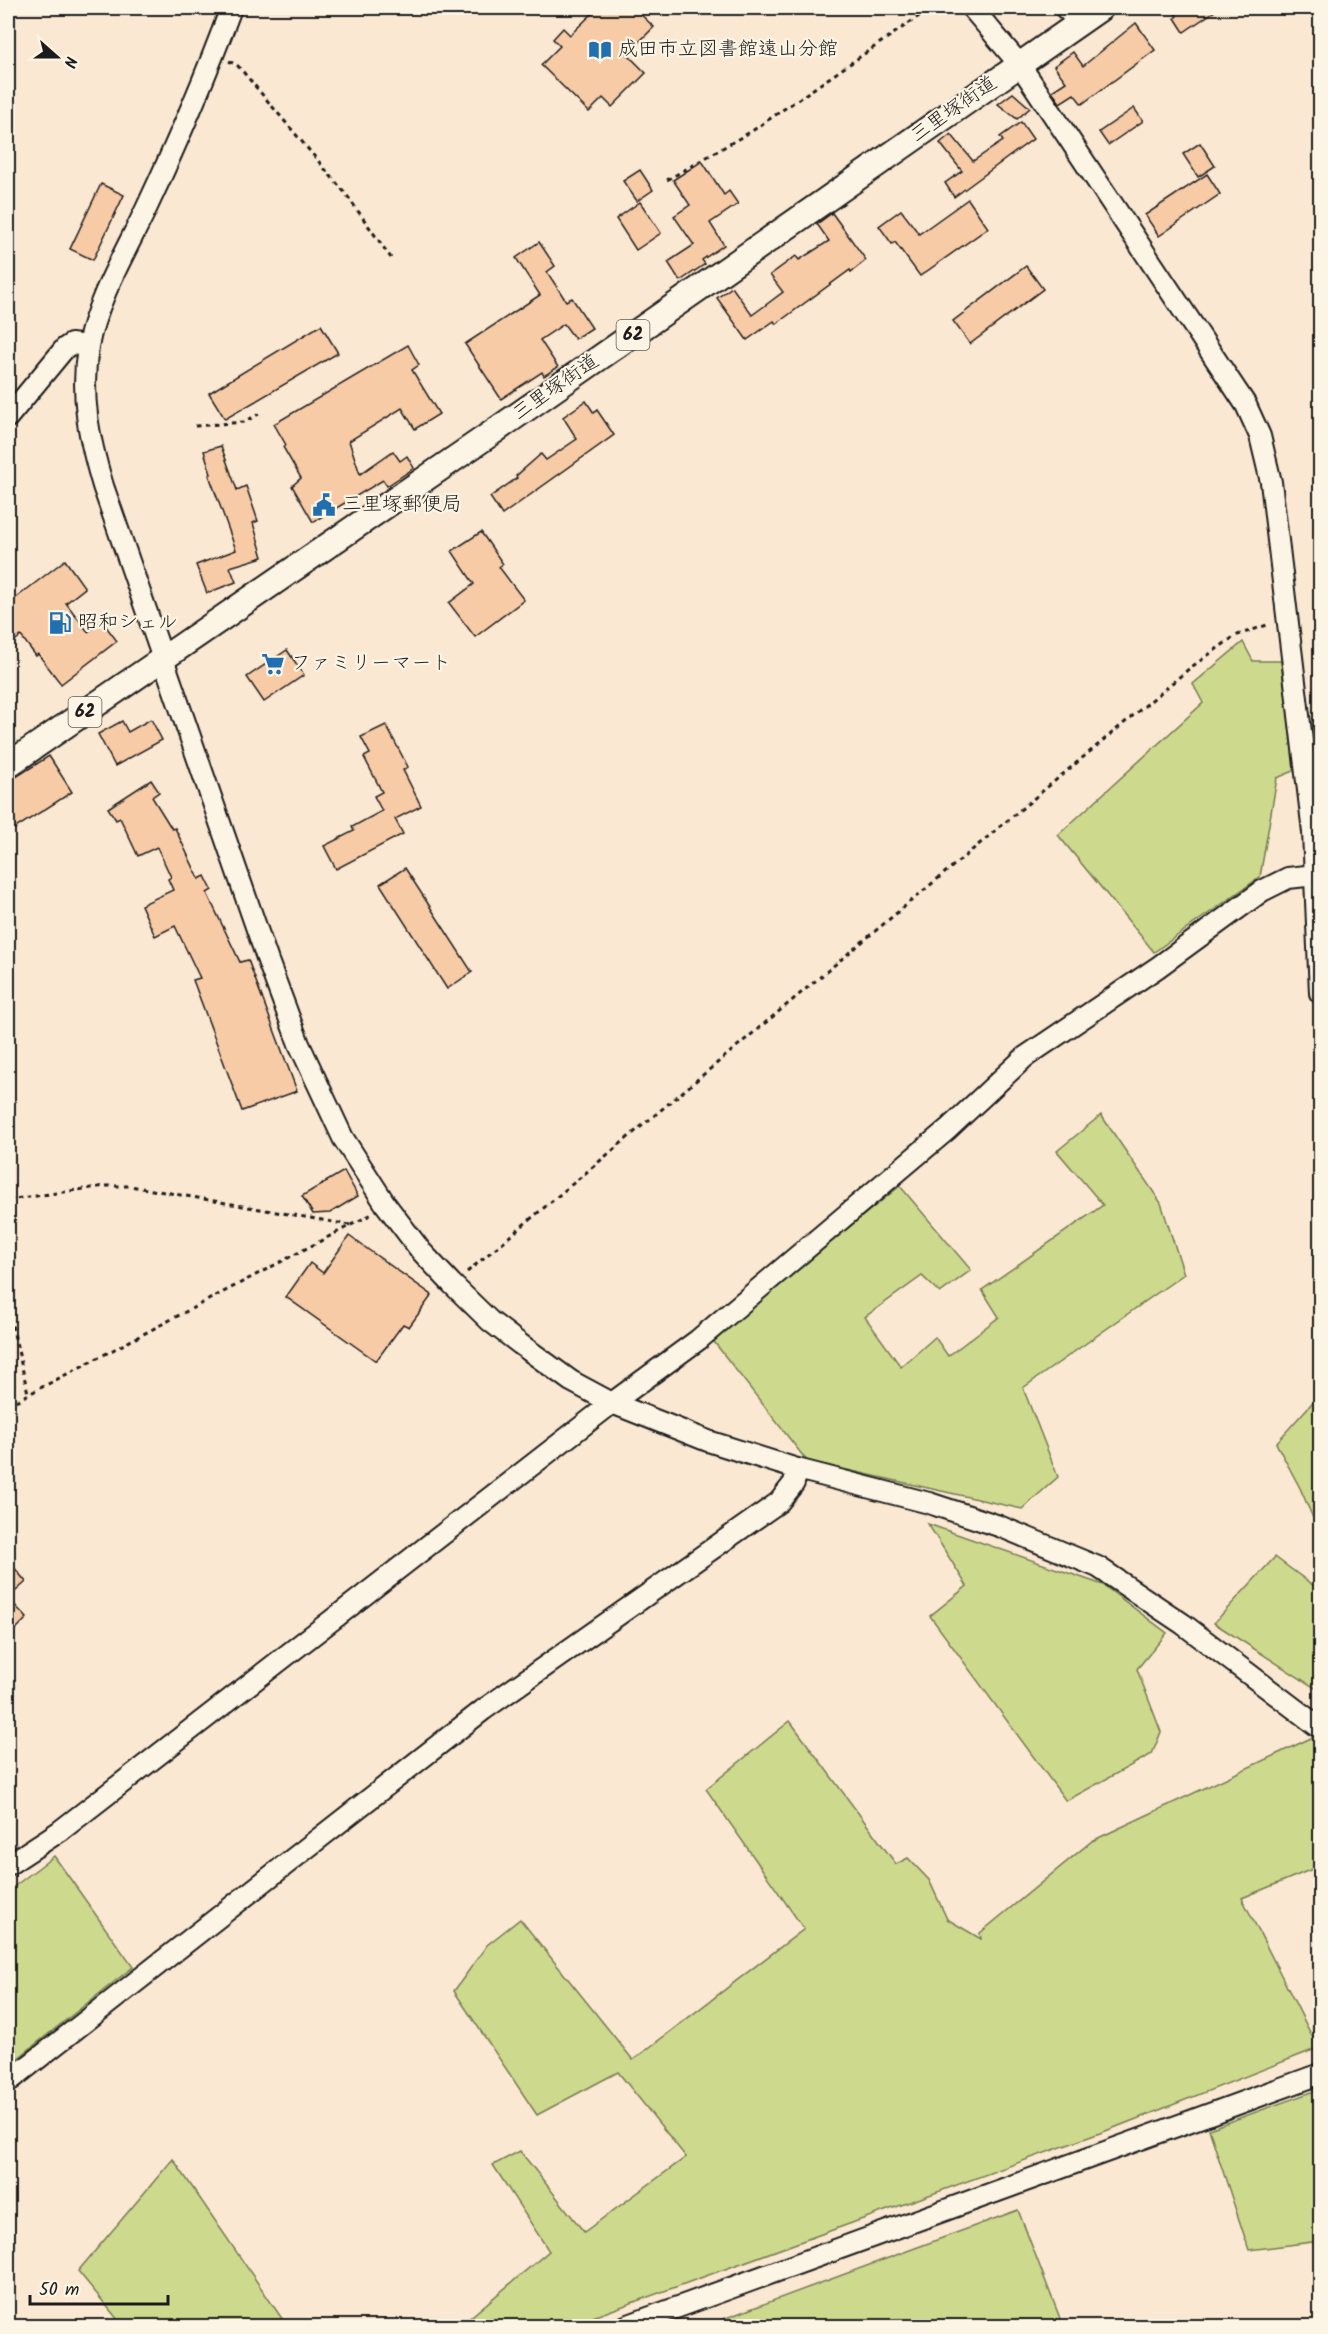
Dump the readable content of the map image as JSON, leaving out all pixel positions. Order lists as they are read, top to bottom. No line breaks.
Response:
{"streets":{"main road":["三里塚街道","62"]},"places":{"library":["成田市立図書館遠山分館"],"public building":["三里塚郵便局"],"fuel station":["昭和シェル"],"supermarket":["ファミリーマート"]},"scale_bar":"50 m","north":"right"}
